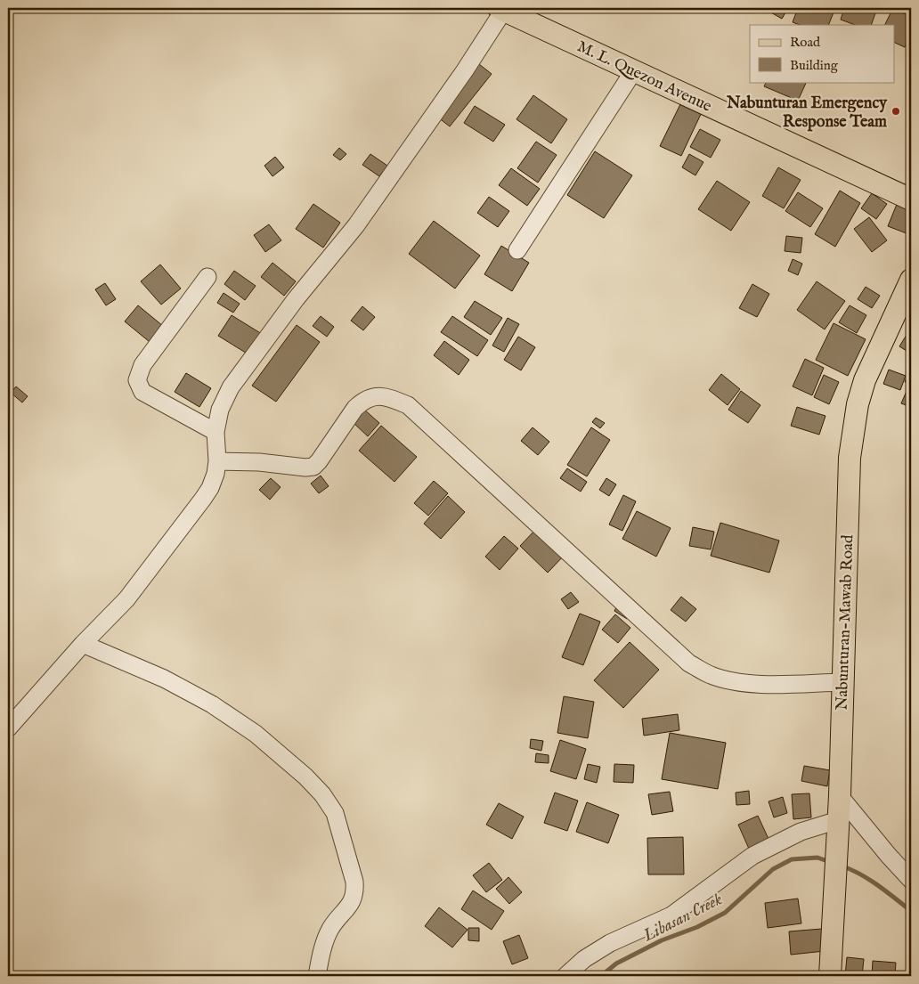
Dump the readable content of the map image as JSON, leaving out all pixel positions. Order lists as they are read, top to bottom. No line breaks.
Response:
{"streets":{"main road":["M. L. Quezon Avenue","Nabunturan-Mawab Road"]},"water":["Libasan Creek"],"places":["Nabunturan Emergency Response Team"],"legend":["Road","Building"]}
